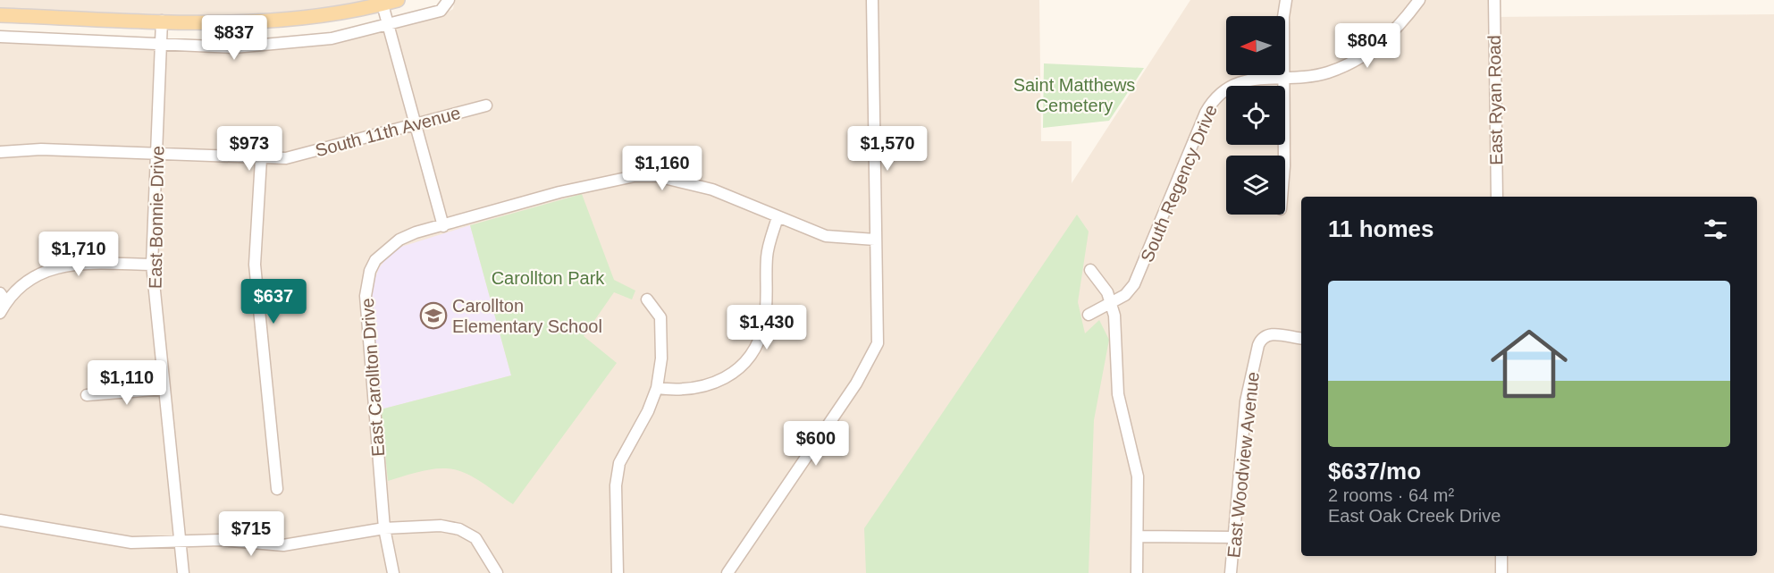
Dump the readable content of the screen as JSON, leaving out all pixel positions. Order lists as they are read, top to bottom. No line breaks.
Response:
{"streets":{"street":["East Ryan Road","South 11th Avenue","South Regency Drive","East Bonnie Drive","East Carollton Drive","East Woodview Avenue"]},"crossings":[["South 11th Avenue","East Bonnie Drive"]],"parks":["Saint Matthews Cemetery","Carollton Park"],"places":{"school or university":["Carollton Elementary School"]},"north":"left","page":{"price":["$837","$804","$973","$1,570","$1,160","$1,710","$637","$1,430","$1,110","$600","$715"],"heading":"11 homes","list":[{"name":"$637/mo","note":"2 rooms · 64 m² · East Oak Creek Drive"}]}}
